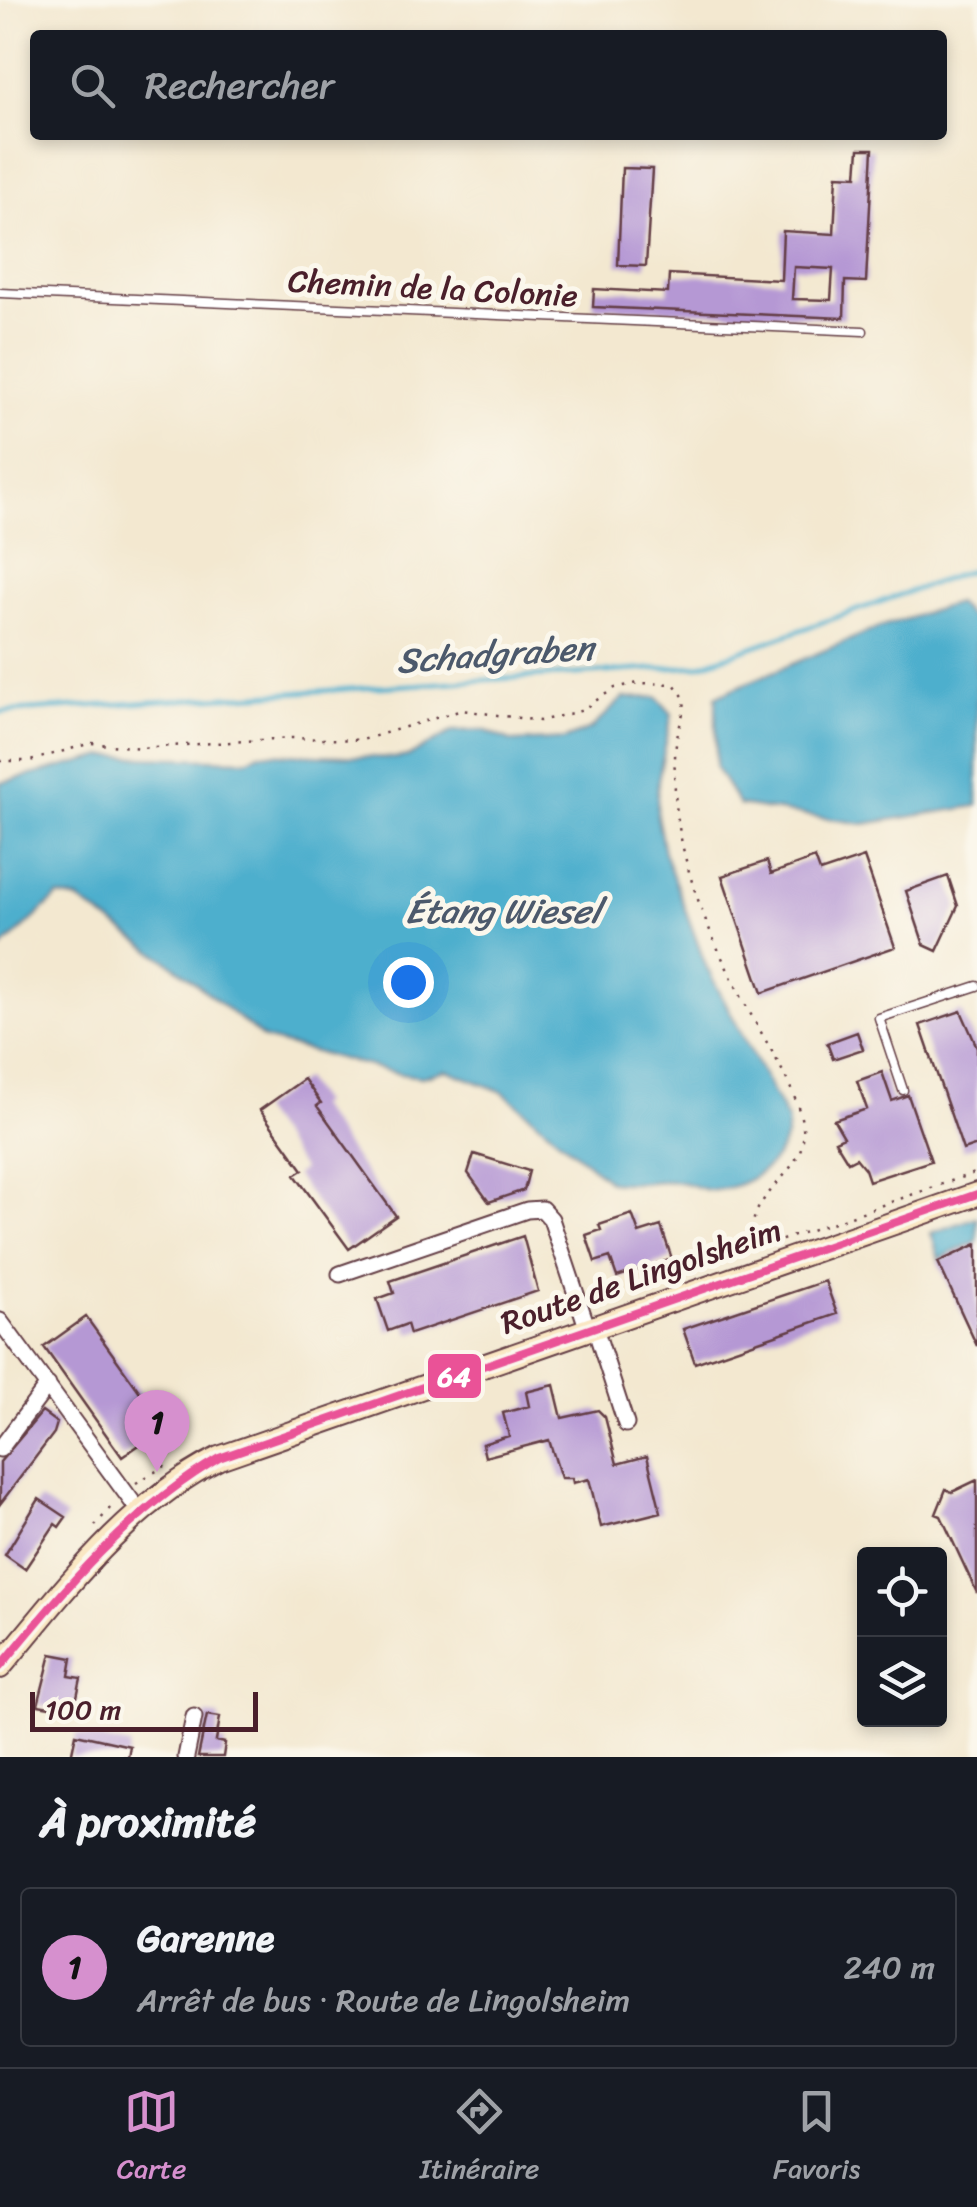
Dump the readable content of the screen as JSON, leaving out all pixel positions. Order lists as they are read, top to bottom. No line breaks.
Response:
{"streets":{"main road":["Route de Lingolsheim"],"lane":["Chemin de la Colonie"]},"water":["Schadgraben","Étang Wiesel"],"lines":["transit line 64"],"scale_bar":"100 m","page":{"search":"Rechercher","pins":"1","scale":"100 m","heading":"À proximité","list":[{"mark":"1","name":"Garenne","note":"Arrêt de bus · Route de Lingolsheim","value":"240 m"}],"nav":["Carte","Itinéraire","Favoris"]}}
